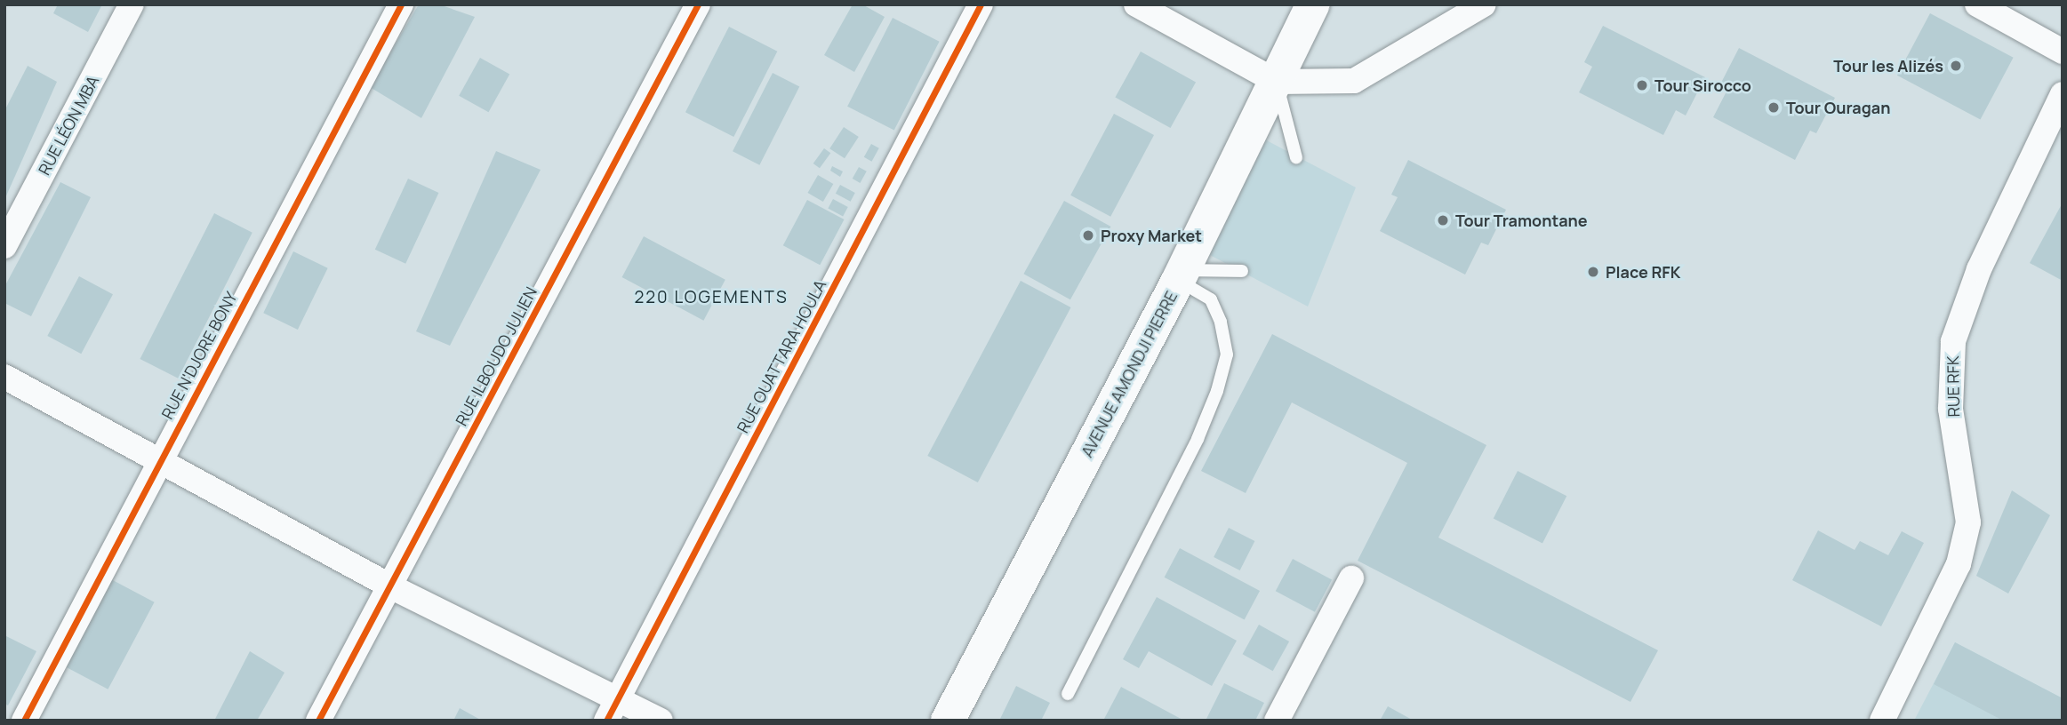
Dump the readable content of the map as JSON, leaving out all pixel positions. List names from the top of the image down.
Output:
{
  "streets": {
    "street": [
      "RUE LÉON MBA",
      "RUE N'DJORE BONY",
      "RUE ILBOUDO JULIEN",
      "RUE OUATTARA HOULA",
      "AVENUE AMONDJI PIERRE",
      "RUE RFK"
    ]
  },
  "districts": ["220 LOGEMENTS"],
  "places": [
    "Tour les Alizés",
    "Tour Sirocco",
    "Tour Ouragan",
    "Tour Tramontane",
    "Proxy Market",
    "Place RFK"
  ]
}
